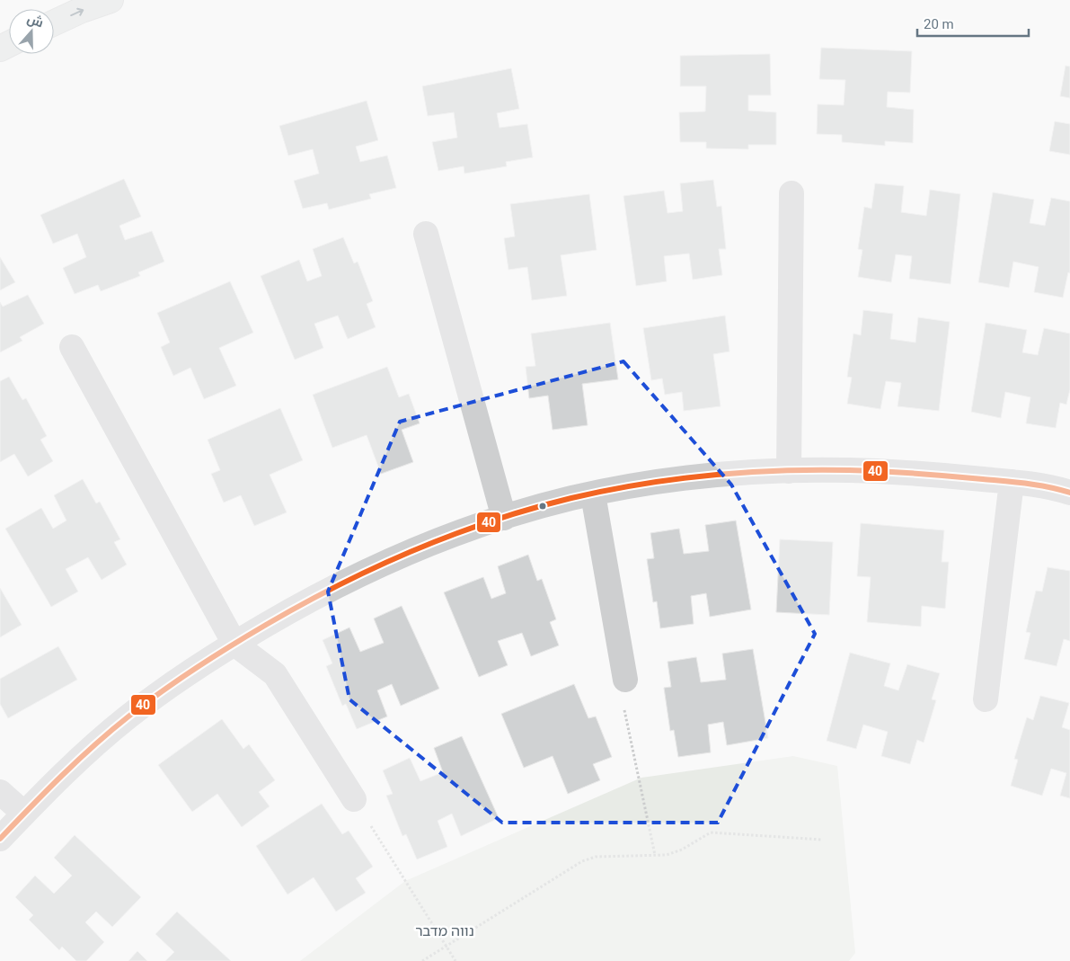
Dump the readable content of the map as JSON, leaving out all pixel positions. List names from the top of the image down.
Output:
{
  "districts": ["נווה מדבר"],
  "lines": ["transit line 40"],
  "scale_bar": "20 m",
  "north": "top"
}
